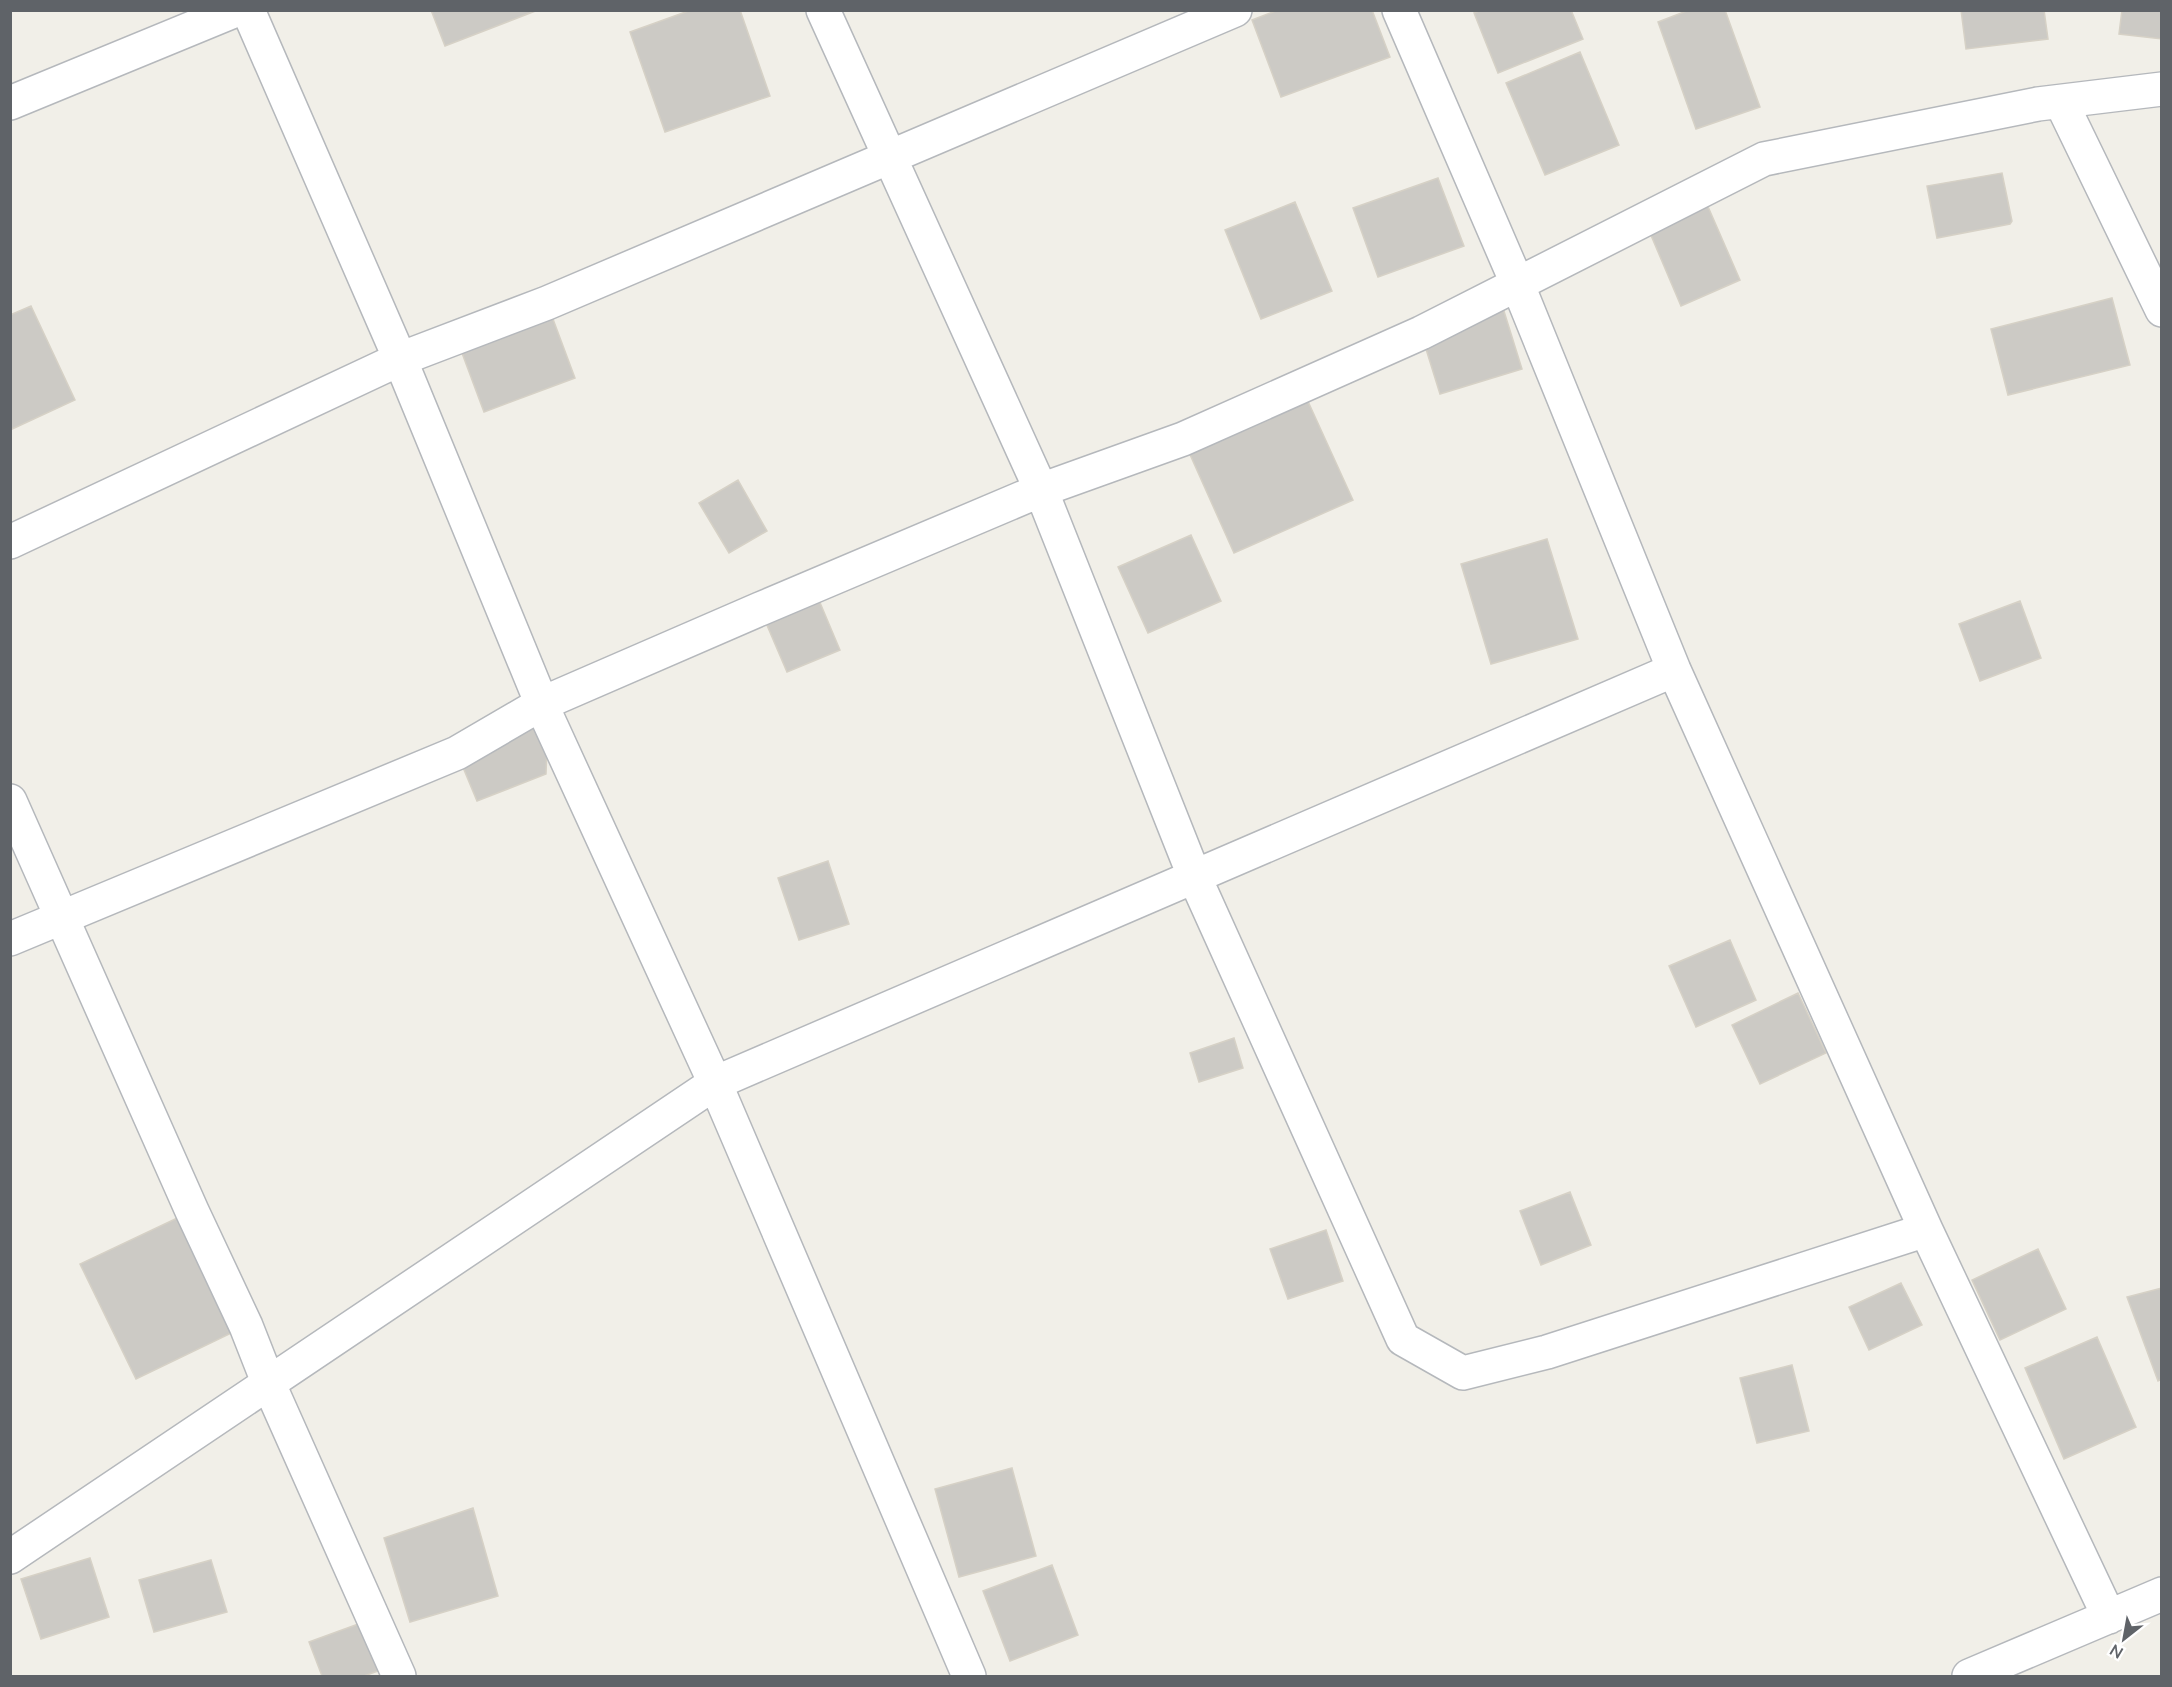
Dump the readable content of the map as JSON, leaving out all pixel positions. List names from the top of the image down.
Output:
{
  "north": "bottom left"
}
